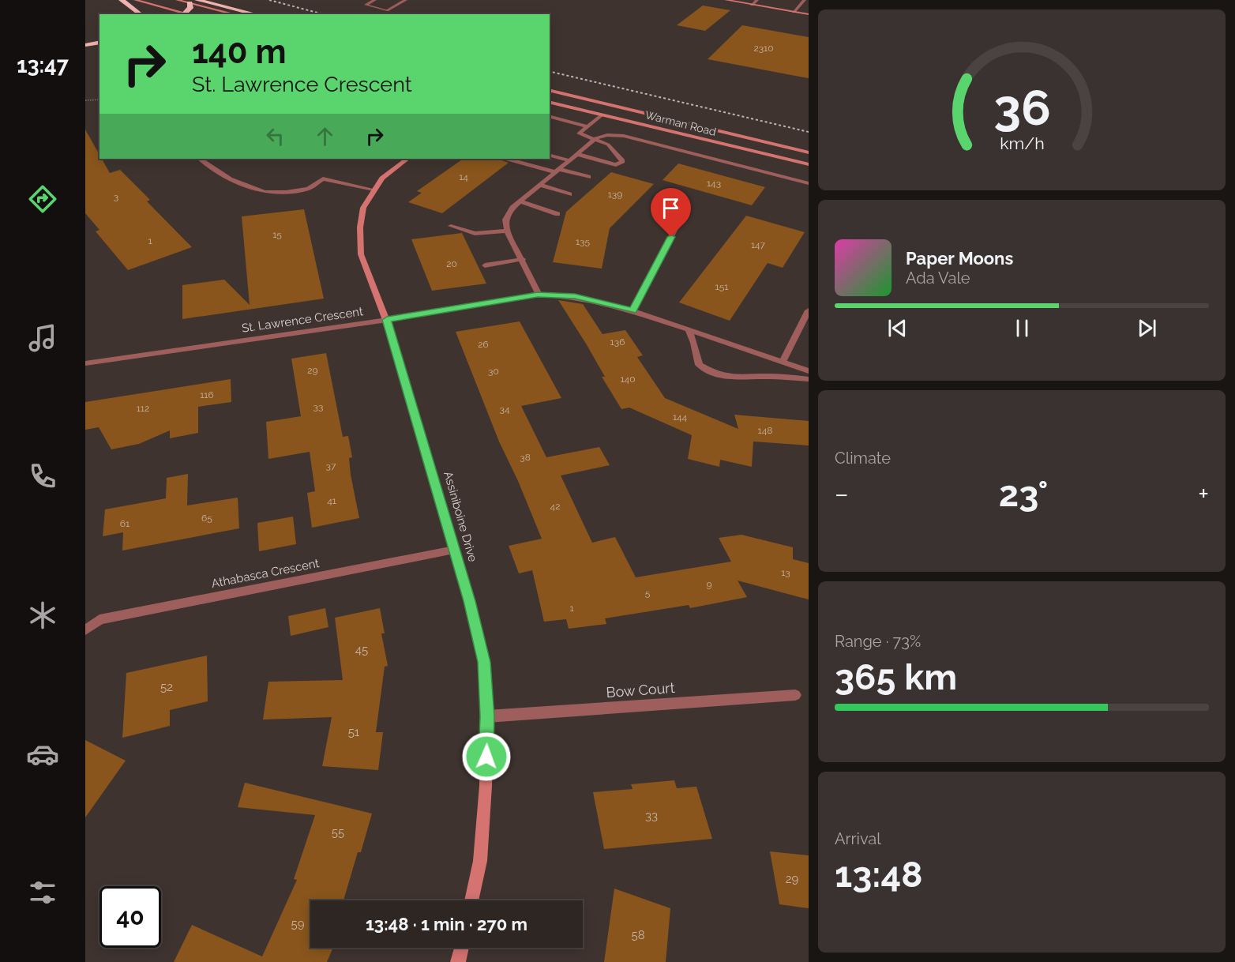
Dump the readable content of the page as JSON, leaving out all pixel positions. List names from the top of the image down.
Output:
{
  "streets": {
    "main road": ["Warman Road", "Assiniboine Drive"],
    "street": ["St. Lawrence Crescent", "Athabasca Crescent", "Bow Court"]
  },
  "crossings": [
    ["St. Lawrence Crescent", "Assiniboine Drive"],
    ["Assiniboine Drive", "Athabasca Crescent"],
    ["Assiniboine Drive", "Bow Court"]
  ],
  "house_numbers": [
    "2310",
    "14",
    "143",
    "139",
    "3",
    "15",
    "1",
    "135",
    "147",
    "20",
    "151",
    "136",
    "26",
    "29",
    "30",
    "140",
    "116",
    "33",
    "112",
    "34",
    "144",
    "148",
    "38",
    "37",
    "41",
    "42",
    "65",
    "61",
    "13",
    "9",
    "5",
    "1",
    "45",
    "52",
    "51",
    "33",
    "55",
    "29",
    "59",
    "58"
  ],
  "page": {
    "tabs": "13:47",
    "turn": ["140 m", "St. Lawrence Crescent"],
    "song": ["Paper Moons", "Ada Vale"],
    "tile": [
      "Climate",
      ["Range · 73%", "365 km"],
      ["Arrival", "13:48"]
    ],
    "heat": ["−", "23°", "+"],
    "limit": "40",
    "trip": "13:48 · 1 min · 270 m",
    "gauge": ["36", "km/h"]
  }
}
